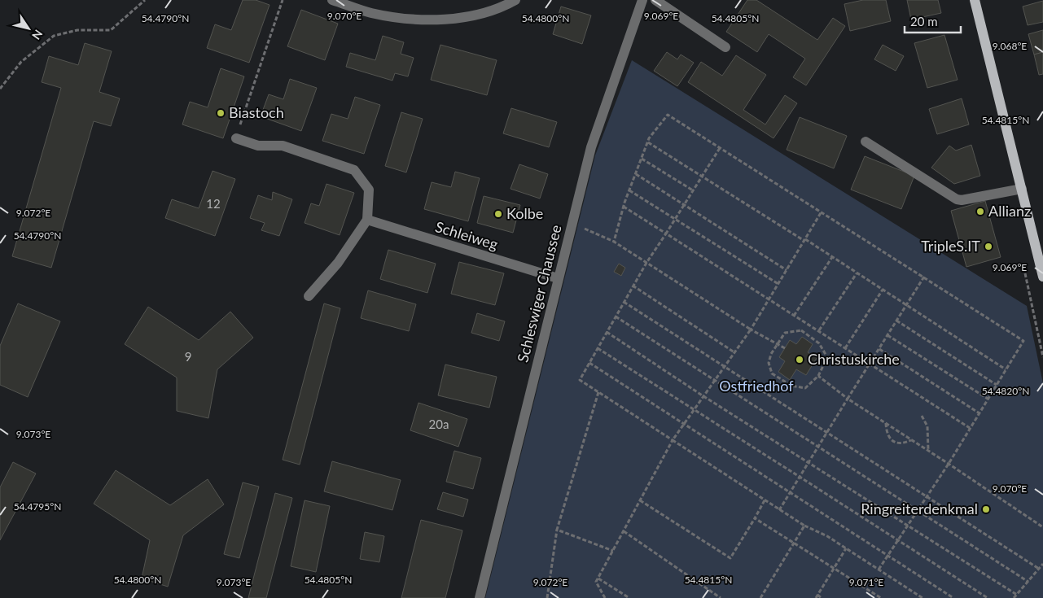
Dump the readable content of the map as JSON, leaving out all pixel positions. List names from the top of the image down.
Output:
{
  "streets": {
    "street": ["Schleiweg", "Schleswiger Chaussee"]
  },
  "crossings": [
    ["Schleiweg", "Schleswiger Chaussee"]
  ],
  "parks": ["Ostfriedhof"],
  "places": [
    "Biastoch",
    "Allianz",
    "Kolbe",
    "TripleS.IT",
    "Christuskirche",
    "Ringreiterdenkmal"
  ],
  "house_numbers": ["12", "9", "20a"],
  "scale_bar": "20 m",
  "north": "bottom right",
  "coordinates": [
    "9.069°E",
    "9.070°E",
    "54.4790°N",
    "54.4800°N",
    "54.4805°N",
    "9.068°E",
    "54.4815°N",
    "9.072°E",
    "54.4820°N",
    "9.073°E",
    "54.4795°N",
    "9.071°E"
  ]
}
